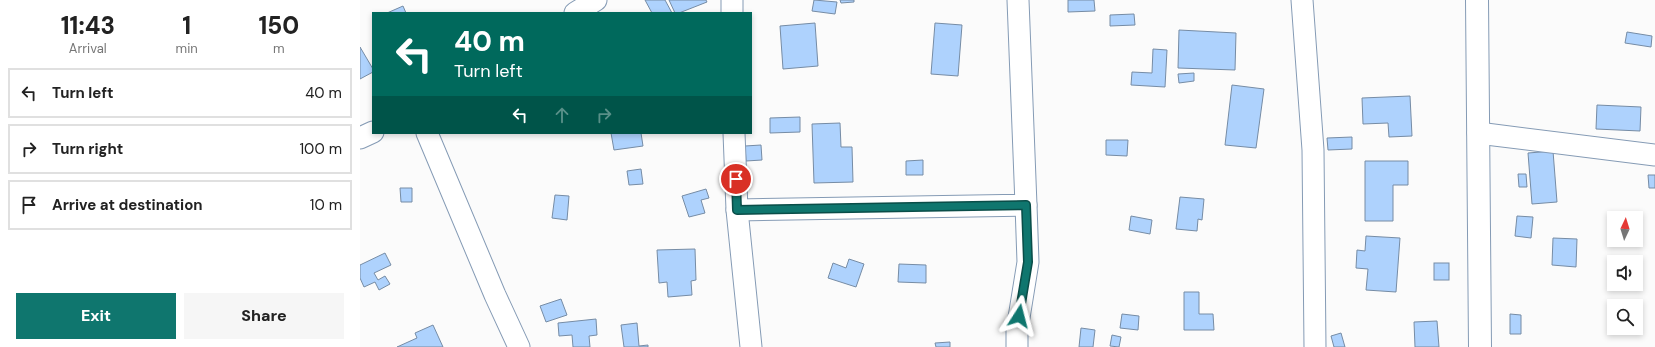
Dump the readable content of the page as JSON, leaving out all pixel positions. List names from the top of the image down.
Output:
{
  "north": "top",
  "page": {
    "eta": [
      "11:43",
      "Arrival",
      "1",
      "min",
      "150",
      "m"
    ],
    "turn": ["40 m", "Turn left"],
    "list": [
      {
        "name": "Turn left",
        "value": "40 m"
      },
      {
        "name": "Turn right",
        "value": "100 m"
      },
      {
        "name": "Arrive at destination",
        "value": "10 m"
      }
    ],
    "buttons": ["Exit", "Share"]
  }
}
